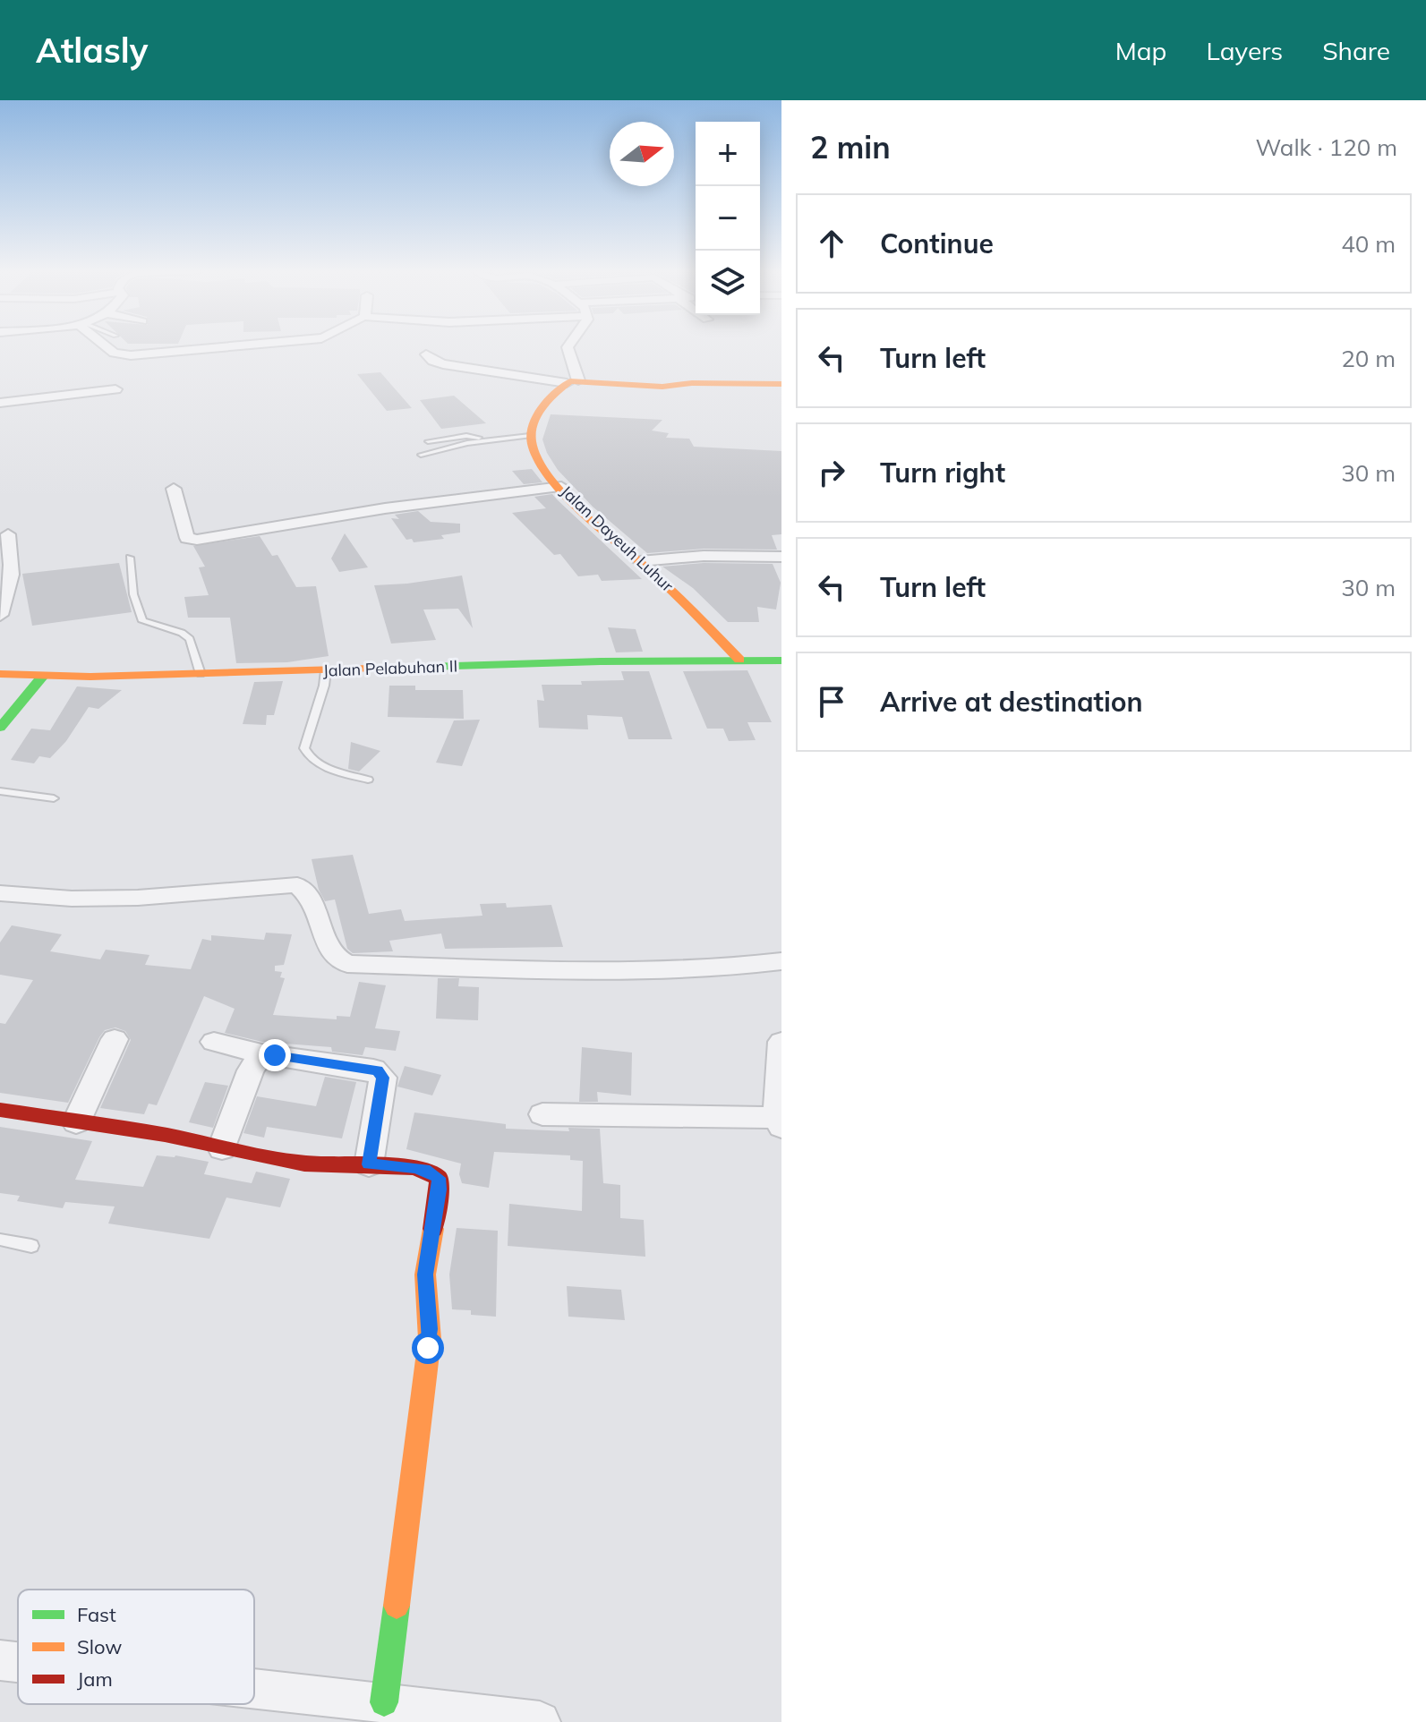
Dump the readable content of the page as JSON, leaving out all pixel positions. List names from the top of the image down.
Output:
{
  "streets": {
    "street": ["Jalan Dayeuh Luhur", "Jalan Pelabuhan II"]
  },
  "crossings": [
    ["Jalan Dayeuh Luhur", "Jalan Pelabuhan II"]
  ],
  "legend": ["Fast", "Slow", "Jam"],
  "north": "right",
  "page": {
    "header": "Atlasly",
    "nav": ["Map", "Layers", "Share"],
    "heading": ["2 min", "Walk · 120 m"],
    "map_buttons": ["+", "−"],
    "list": [
      ["Continue", "40 m"],
      ["Turn left", "20 m"],
      ["Turn right", "30 m"],
      ["Turn left", "30 m"],
      "Arrive at destination"
    ]
  }
}
